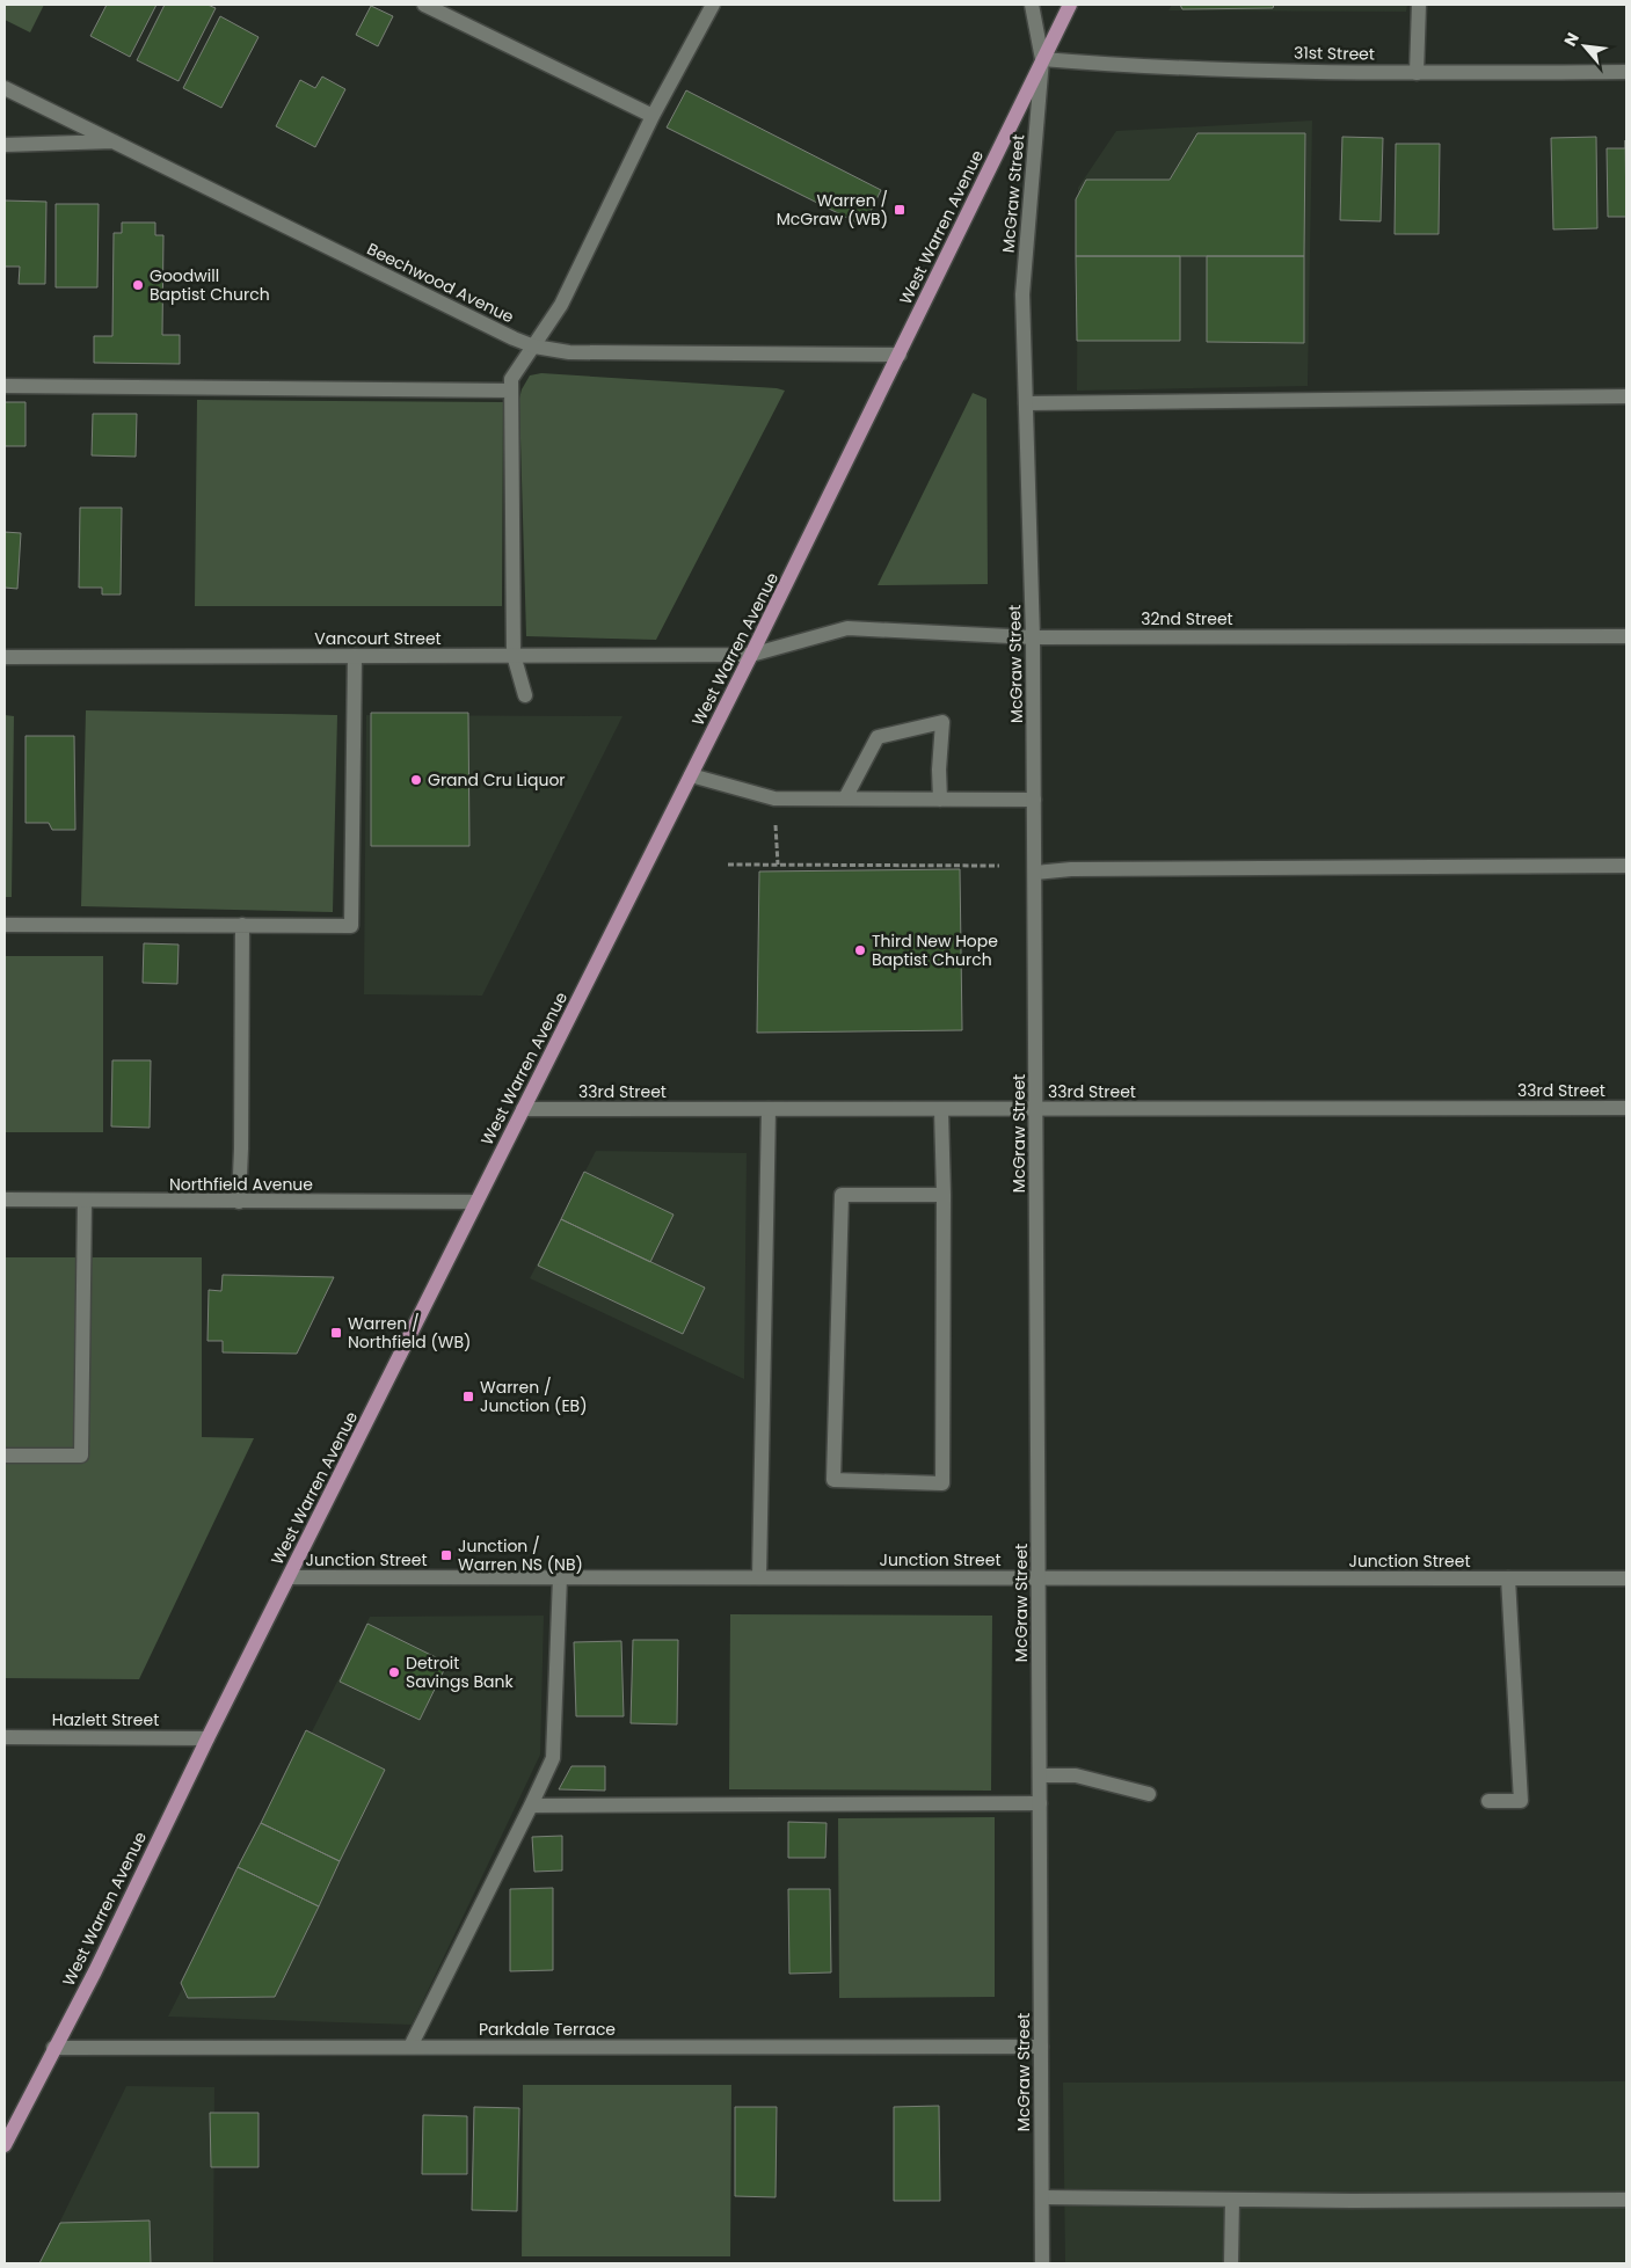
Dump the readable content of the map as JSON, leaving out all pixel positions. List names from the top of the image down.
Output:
{
  "streets": {
    "main road": ["West Warren Avenue"],
    "street": [
      "31st Street",
      "McGraw Street",
      "Beechwood Avenue",
      "32nd Street",
      "Vancourt Street",
      "33rd Street",
      "Northfield Avenue",
      "Junction Street",
      "Hazlett Street",
      "Parkdale Terrace"
    ]
  },
  "crossings": [
    ["31st Street", "McGraw Street"],
    ["31st Street", "West Warren Avenue"],
    ["McGraw Street", "West Warren Avenue"],
    ["McGraw Street", "32nd Street"],
    ["McGraw Street", "33rd Street"],
    ["McGraw Street", "Junction Street"],
    ["McGraw Street", "Parkdale Terrace"],
    ["West Warren Avenue", "Beechwood Avenue"],
    ["West Warren Avenue", "32nd Street"],
    ["West Warren Avenue", "Vancourt Street"],
    ["West Warren Avenue", "33rd Street"],
    ["West Warren Avenue", "Northfield Avenue"],
    ["West Warren Avenue", "Junction Street"],
    ["West Warren Avenue", "Hazlett Street"],
    ["West Warren Avenue", "Parkdale Terrace"],
    ["32nd Street", "Vancourt Street"]
  ],
  "places": {
    "transit": [
      "Warren / McGraw (WB)",
      "Warren / Northfield (WB)",
      "Warren / Junction (EB)",
      "Junction / Warren NS (NB)"
    ],
    "other": [
      "Goodwill Baptist Church",
      "Grand Cru Liquor",
      "Third New Hope Baptist Church",
      "Detroit Savings Bank"
    ]
  },
  "north": "top left"
}
